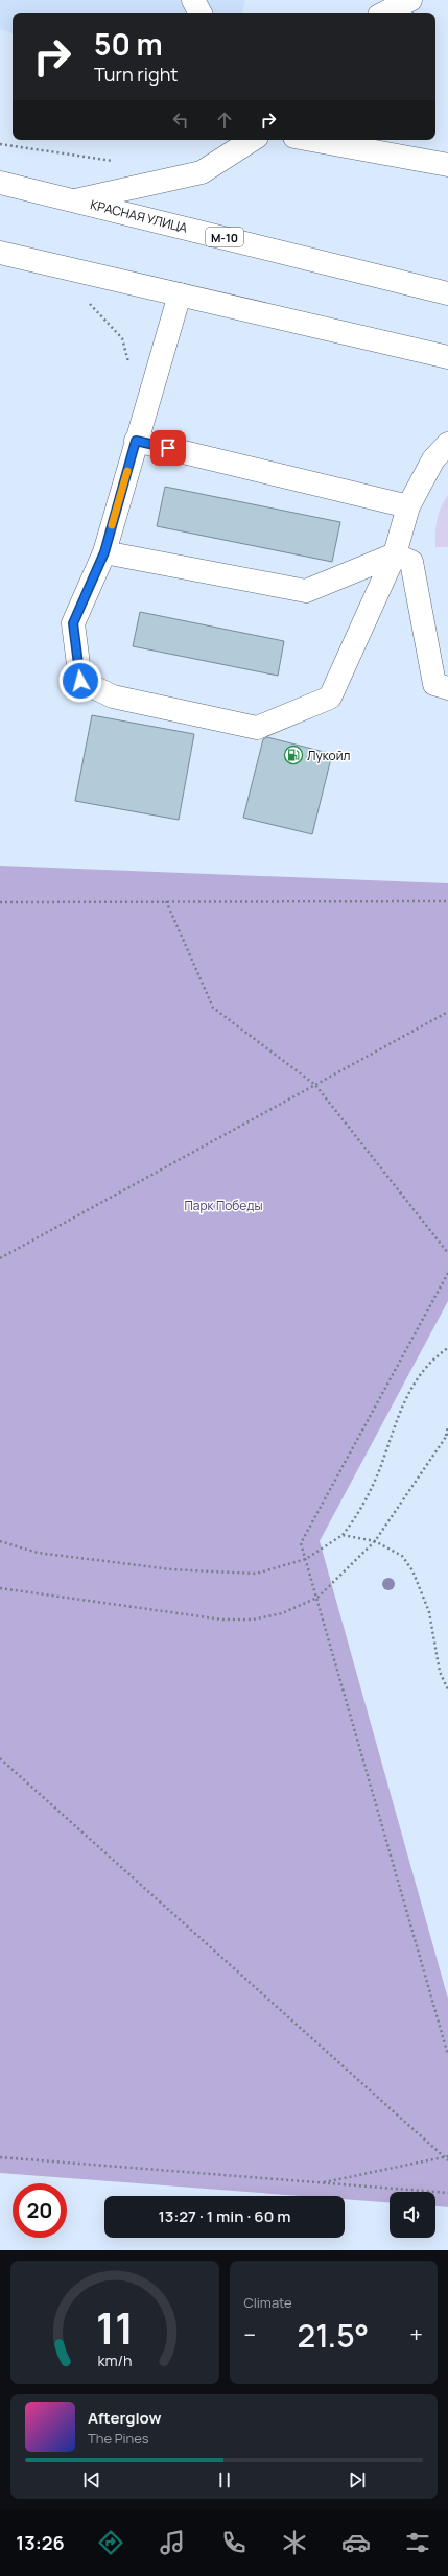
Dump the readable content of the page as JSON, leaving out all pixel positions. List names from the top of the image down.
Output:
{
  "streets": {
    "main road": ["КРАСНАЯ УЛИЦА", "М-10"]
  },
  "parks": ["Парк Победы"],
  "places": {
    "fuel station": ["Лукойл"]
  },
  "page": {
    "turn": ["50 m", "Turn right"],
    "limit": "20",
    "trip": "13:27 · 1 min · 60 m",
    "tile": "Climate",
    "heat": ["−", "21.5°", "+"],
    "song": ["Afterglow", "The Pines"],
    "tabs": "13:26",
    "gauge": ["11", "km/h"]
  }
}
